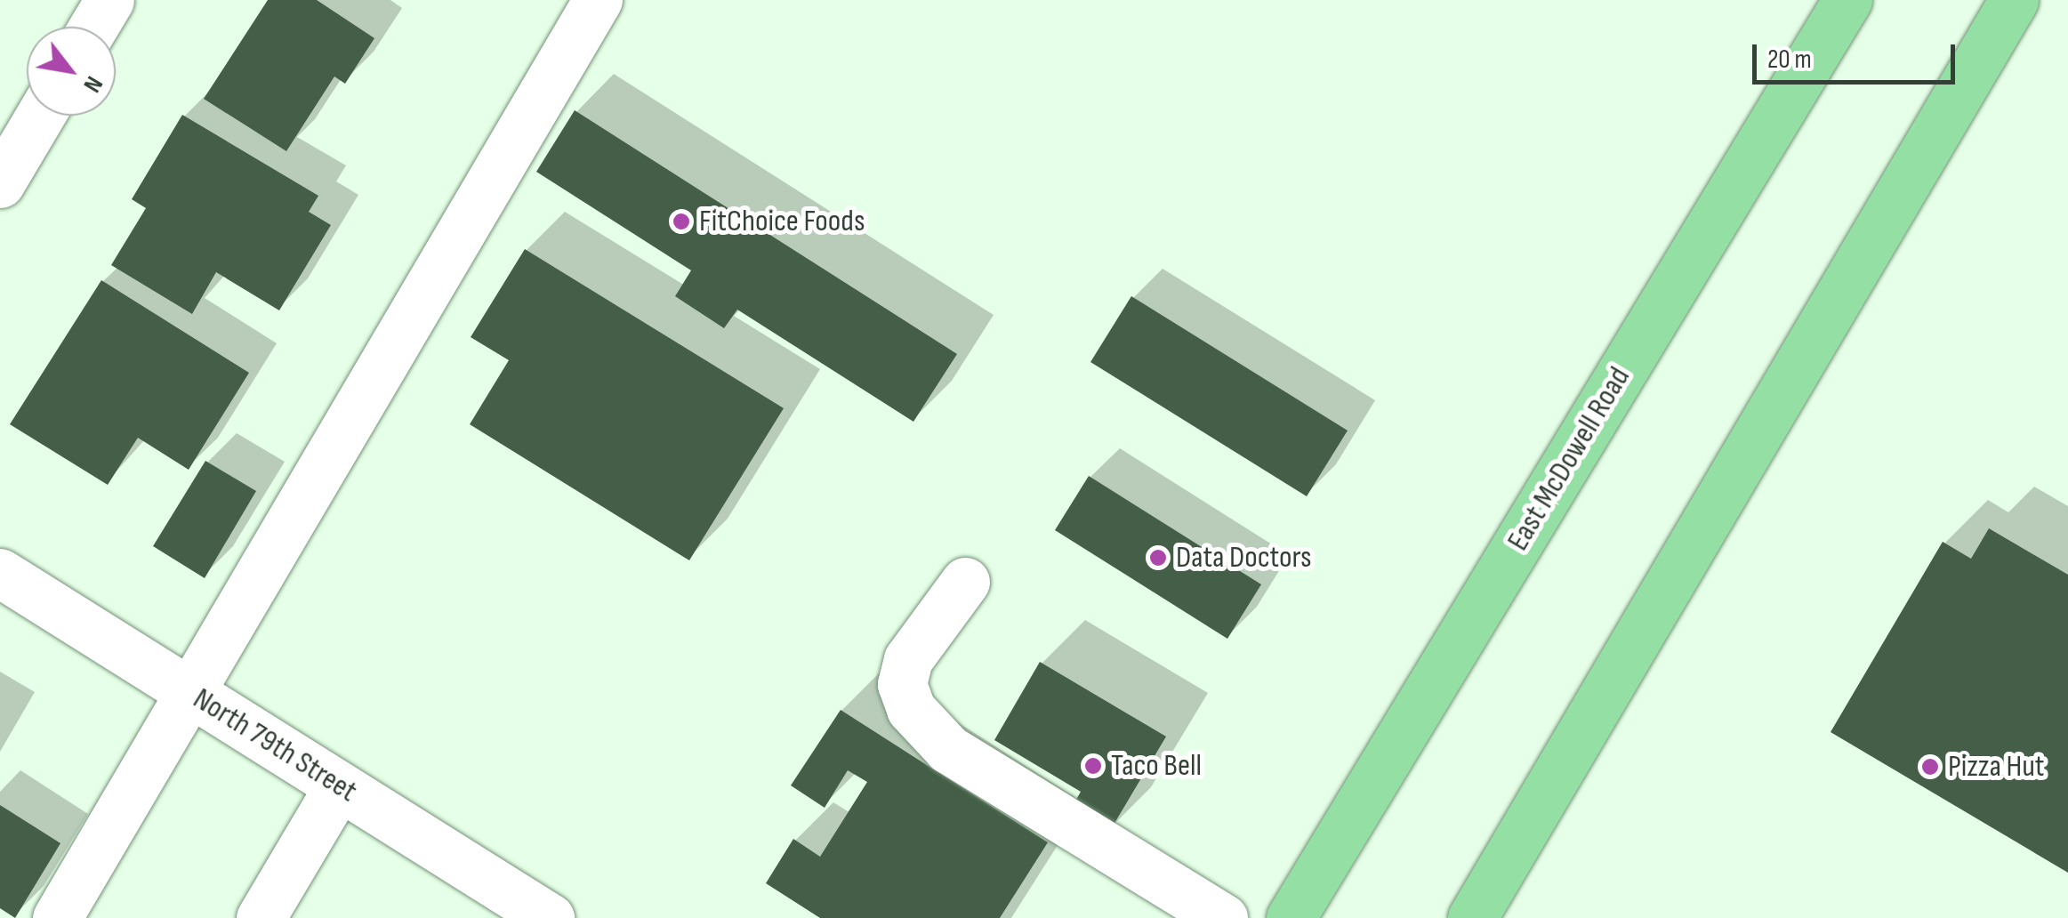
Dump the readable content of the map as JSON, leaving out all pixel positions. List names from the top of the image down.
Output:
{
  "streets": {
    "main road": ["East McDowell Road"],
    "street": ["North 79th Street"]
  },
  "places": [
    "FitChoice Foods",
    "Data Doctors",
    "Taco Bell",
    "Pizza Hut"
  ],
  "scale_bar": "20 m",
  "north": "bottom right"
}
